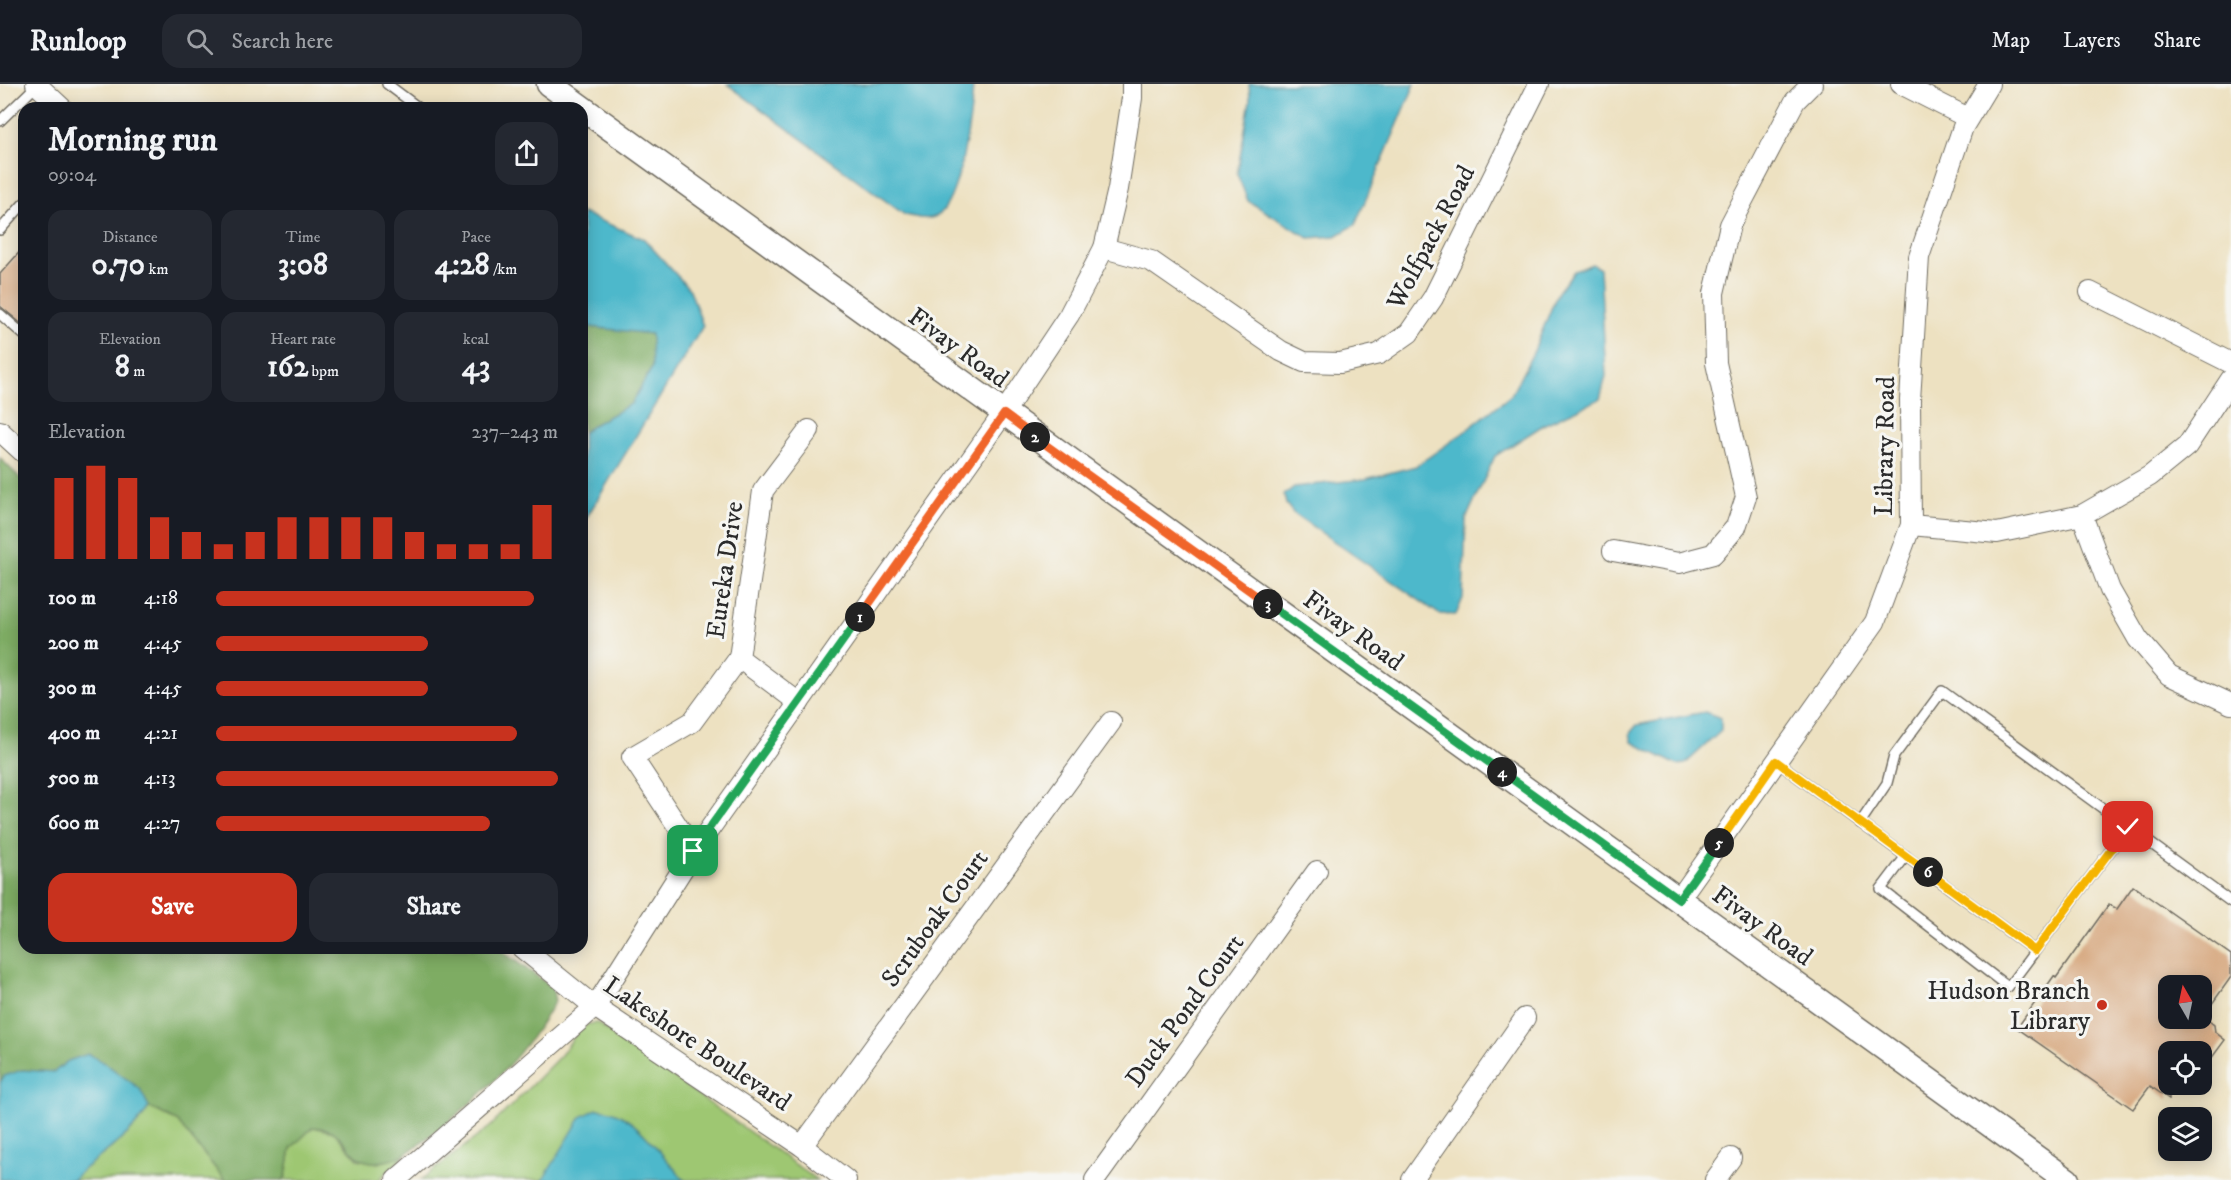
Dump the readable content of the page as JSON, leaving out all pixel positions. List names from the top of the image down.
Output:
{
  "streets": {
    "street": [
      "Wolfpack Road",
      "Fivay Road",
      "Library Road",
      "Eureka Drive",
      "Scruboak Court",
      "Duck Pond Court",
      "Lakeshore Boulevard"
    ]
  },
  "crossings": [
    ["Fivay Road", "Library Road"],
    ["Scruboak Court", "Lakeshore Boulevard"]
  ],
  "places": ["Hudson Branch Library"],
  "north": "top",
  "page": {
    "header": "Runloop",
    "search": "Search here",
    "nav": ["Map", "Layers", "Share"],
    "heading": ["Morning run", "09:04"],
    "stats": [
      ["Distance", "0.70 km"],
      ["Time", "3:08"],
      ["Pace", "4:28 /km"],
      ["Elevation", "8 m"],
      ["Heart rate", "162 bpm"],
      ["kcal", "43"]
    ],
    "chart": ["Elevation", "237–243 m"],
    "pins": [
      "2",
      "3",
      "1",
      "4",
      "5",
      "6"
    ],
    "list": [
      {
        "name": "100 m",
        "note": "4:18"
      },
      {
        "name": "200 m",
        "note": "4:45"
      },
      {
        "name": "300 m",
        "note": "4:45"
      },
      {
        "name": "400 m",
        "note": "4:21"
      },
      {
        "name": "500 m",
        "note": "4:13"
      },
      {
        "name": "600 m",
        "note": "4:27"
      }
    ],
    "buttons": ["Save", "Share"]
  }
}
